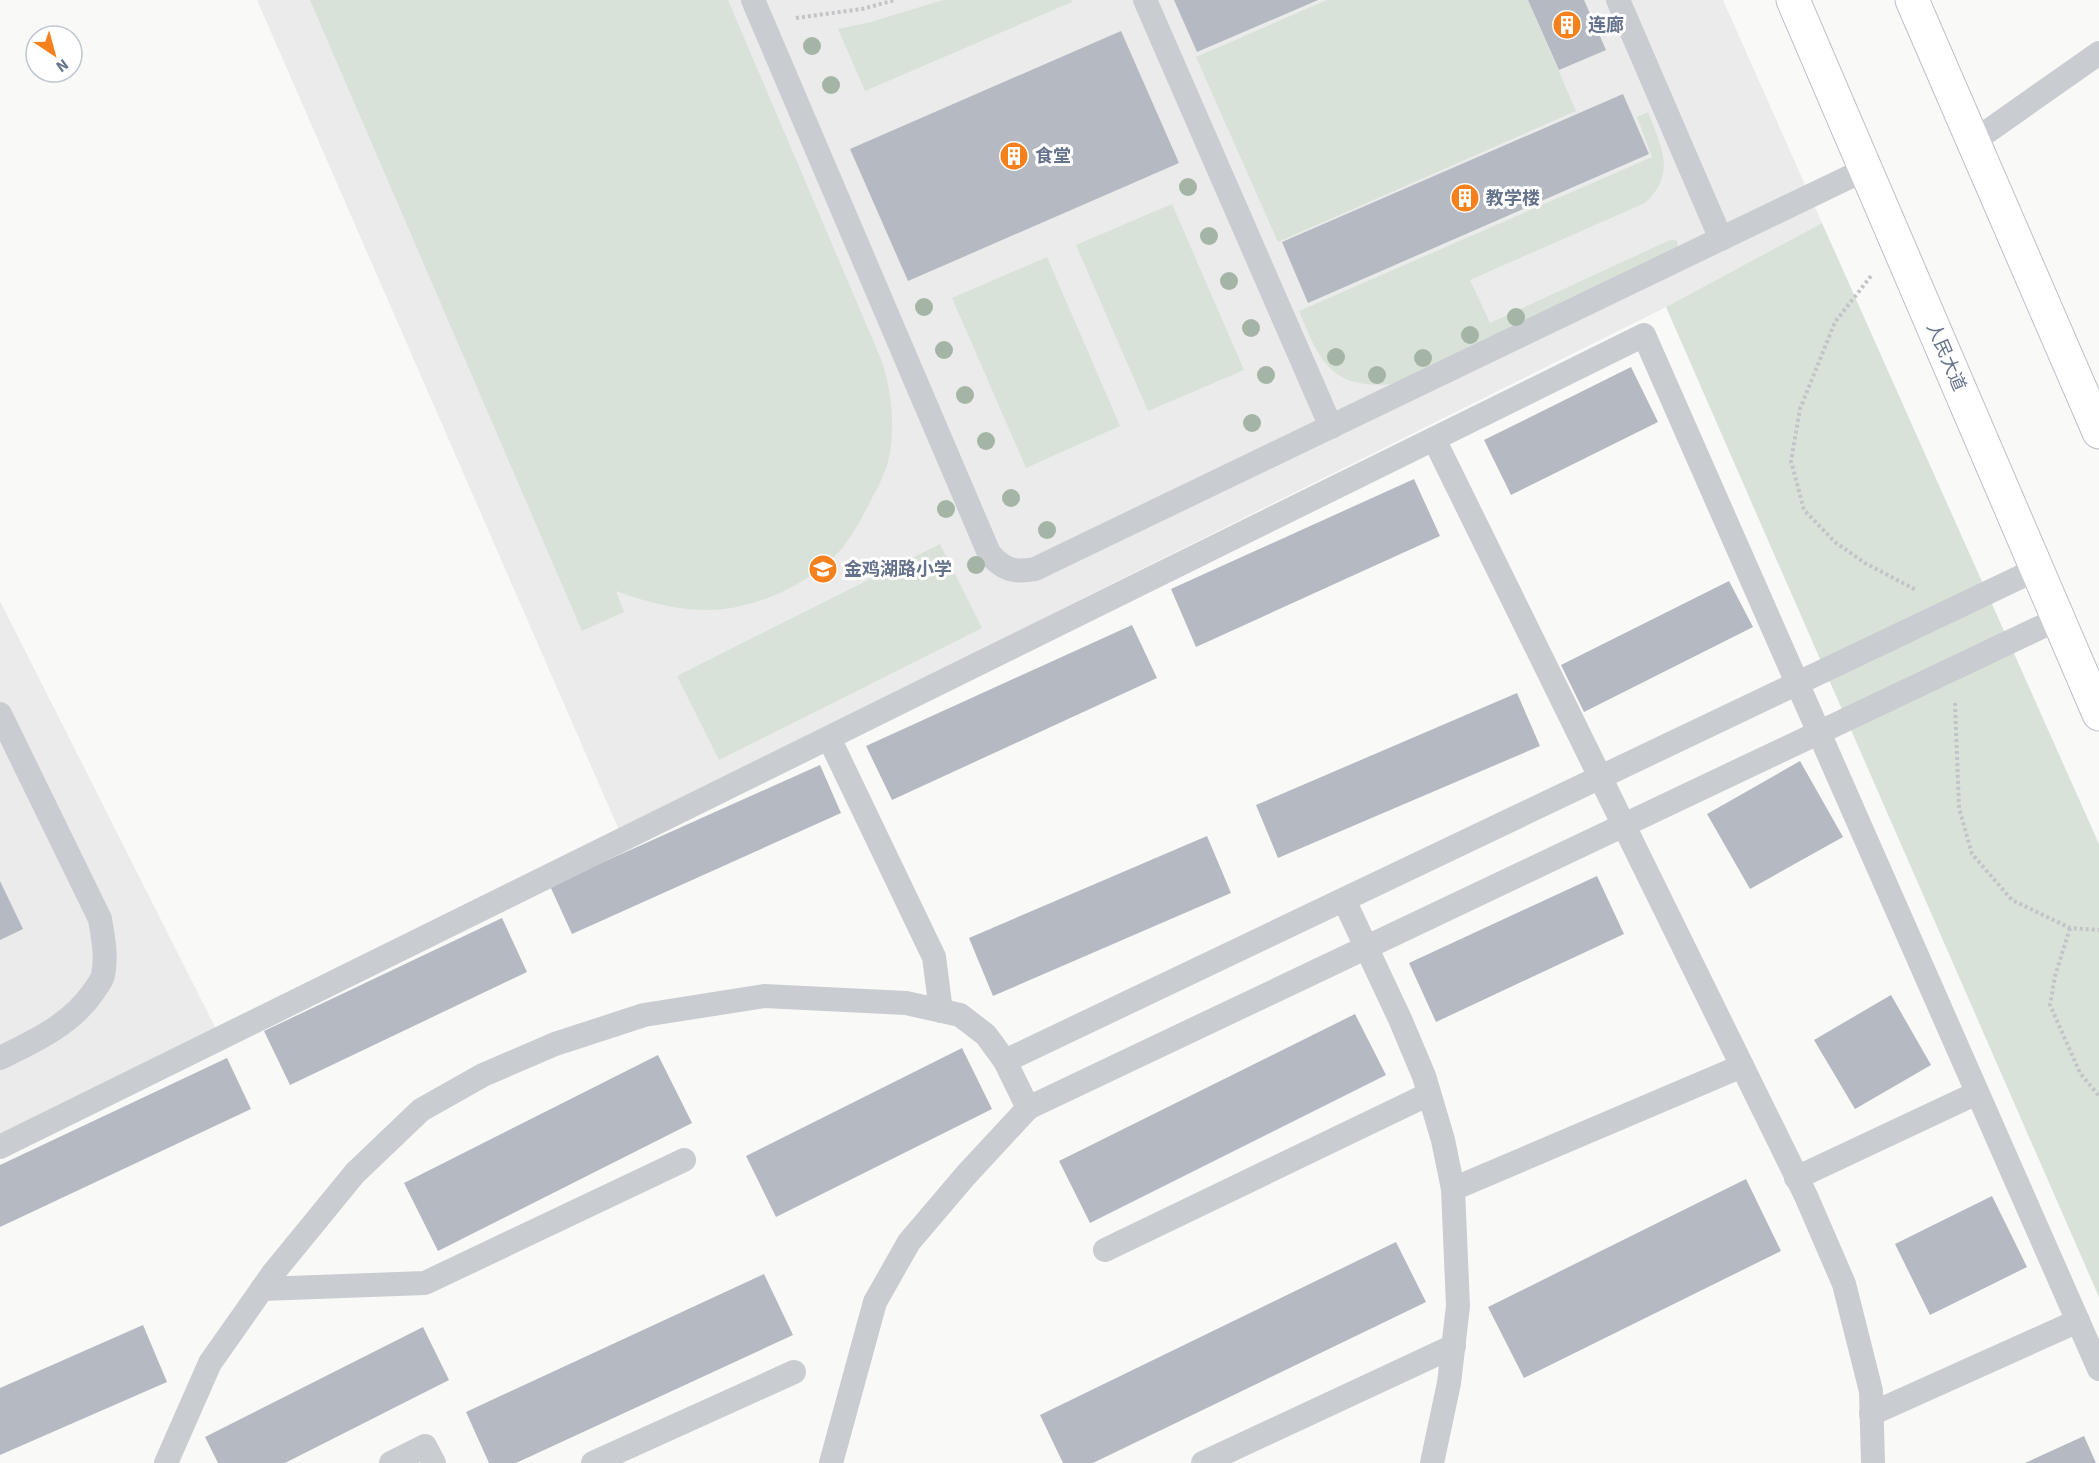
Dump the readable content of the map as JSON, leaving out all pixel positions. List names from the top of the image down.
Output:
{
  "streets": {
    "main road": ["人民大道"]
  },
  "places": {
    "building": ["连廊", "食堂", "教学楼"],
    "school or university": ["金鸡湖路小学"]
  },
  "north": "bottom right"
}
